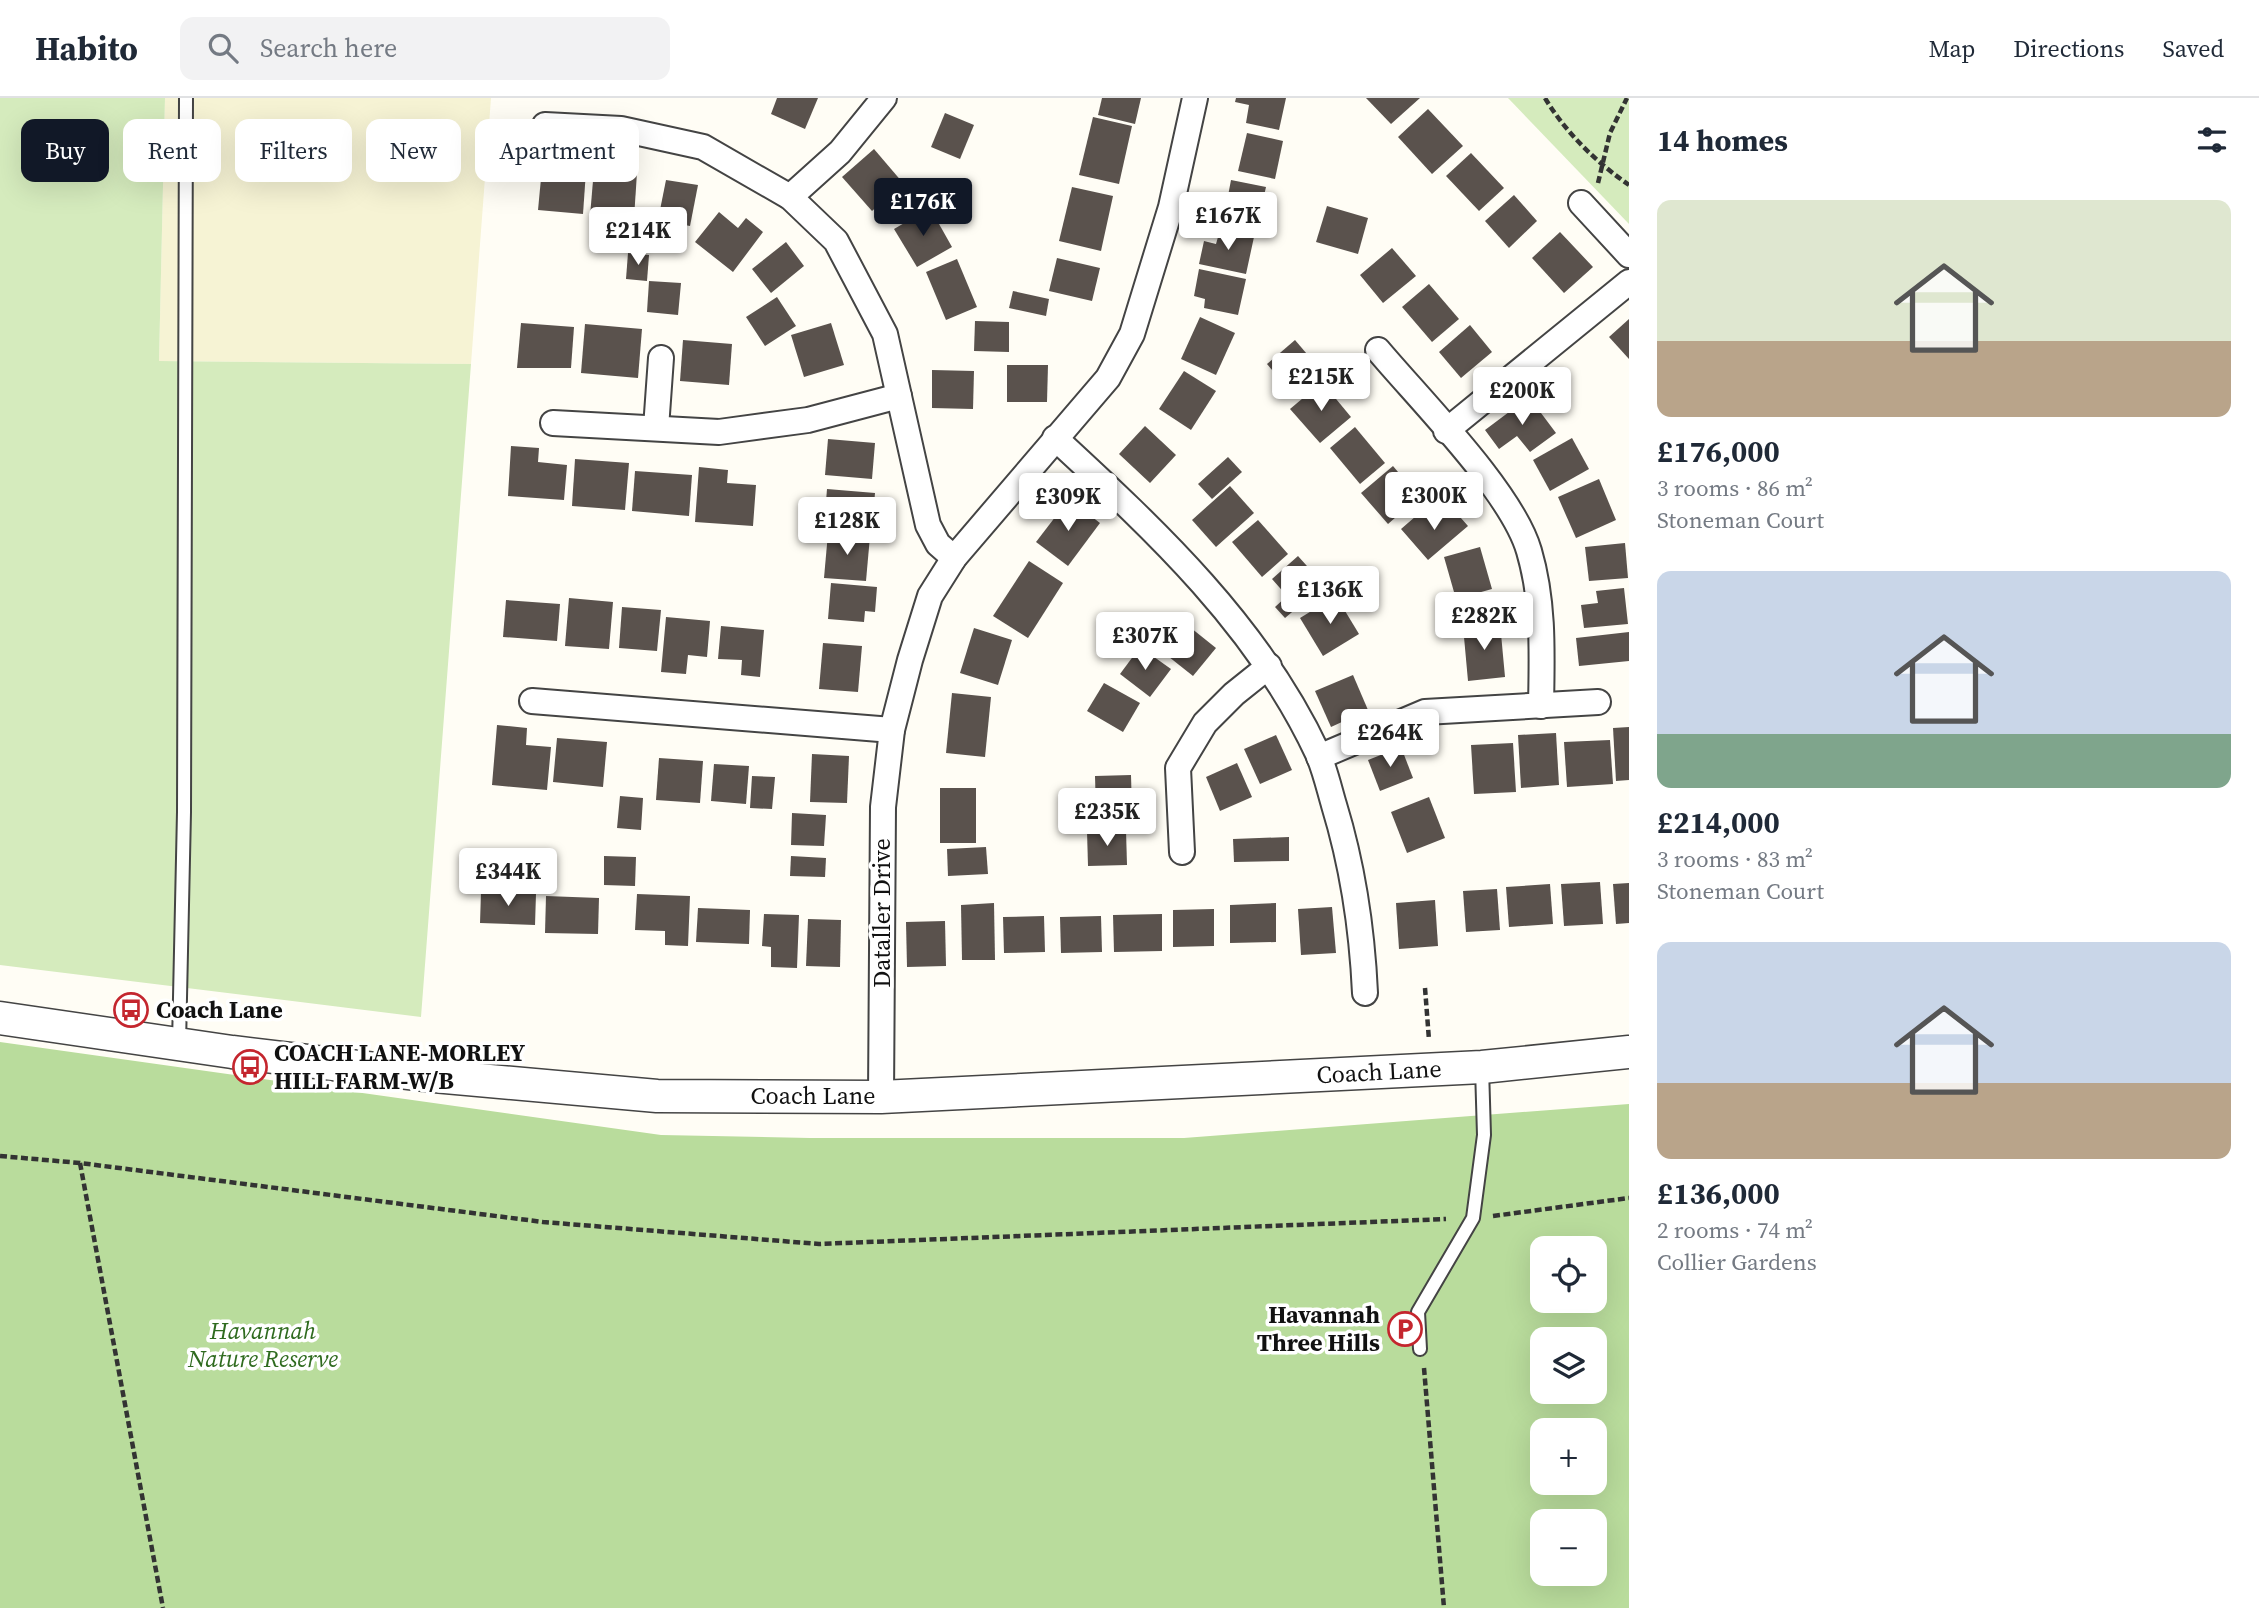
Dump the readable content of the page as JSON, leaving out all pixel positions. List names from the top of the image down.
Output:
{
  "streets": {
    "street": ["Dataller Drive", "Coach Lane"]
  },
  "crossings": [
    ["Dataller Drive", "Coach Lane"]
  ],
  "parks": ["Havannah Nature Reserve"],
  "places": {
    "bus stop": ["Coach Lane", "COACH LANE-MORLEY HILL FARM-W/B"],
    "parking": ["Havannah Three Hills"]
  },
  "page": {
    "header": "Habito",
    "search": "Search here",
    "nav": ["Map", "Directions", "Saved"],
    "heading": "14 homes",
    "chip": [
      "Buy",
      "Rent",
      "Filters",
      "New",
      "Apartment"
    ],
    "price": [
      "£176K",
      "£167K",
      "£214K",
      "£215K",
      "£200K",
      "£300K",
      "£309K",
      "£128K",
      "£136K",
      "£282K",
      "£307K",
      "£264K",
      "£235K",
      "£344K"
    ],
    "list": [
      {
        "name": "£176,000",
        "note": "3 rooms · 86 m² · Stoneman Court"
      },
      {
        "name": "£214,000",
        "note": "3 rooms · 83 m² · Stoneman Court"
      },
      {
        "name": "£136,000",
        "note": "2 rooms · 74 m² · Collier Gardens"
      }
    ],
    "map_buttons": ["+", "−"]
  }
}
